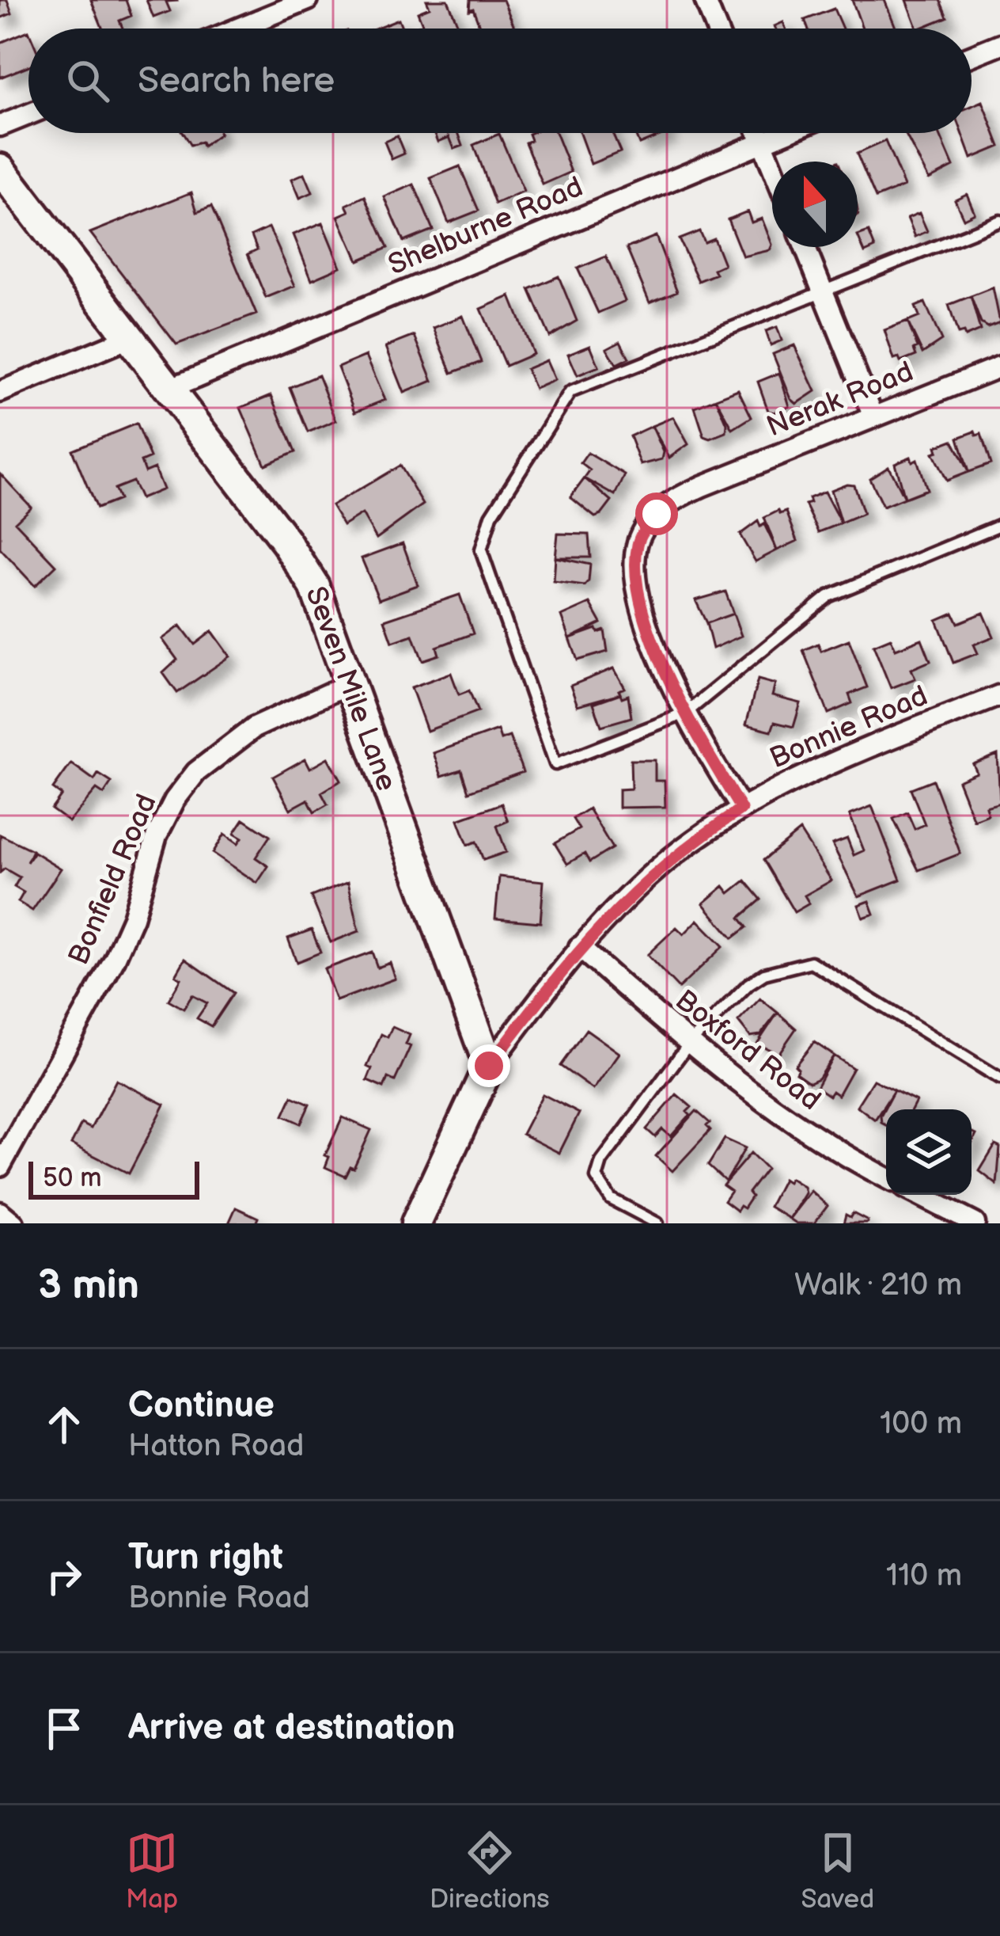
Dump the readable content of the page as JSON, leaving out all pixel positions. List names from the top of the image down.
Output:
{
  "streets": {
    "street": [
      "Shelburne Road",
      "Nerak Road",
      "Seven Mile Lane",
      "Bonnie Road",
      "Bonfield Road",
      "Boxford Road"
    ]
  },
  "crossings": [
    ["Shelburne Road", "Seven Mile Lane"],
    ["Nerak Road", "Bonnie Road"],
    ["Seven Mile Lane", "Bonnie Road"],
    ["Seven Mile Lane", "Bonfield Road"],
    ["Bonnie Road", "Boxford Road"]
  ],
  "scale_bar": "50 m",
  "north": "top",
  "page": {
    "search": "Search here",
    "scale": "50 m",
    "heading": ["3 min", "Walk · 210 m"],
    "list": [
      ["Continue", "Hatton Road", "100 m"],
      ["Turn right", "Bonnie Road", "110 m"],
      "Arrive at destination"
    ],
    "nav": ["Map", "Directions", "Saved"]
  }
}
